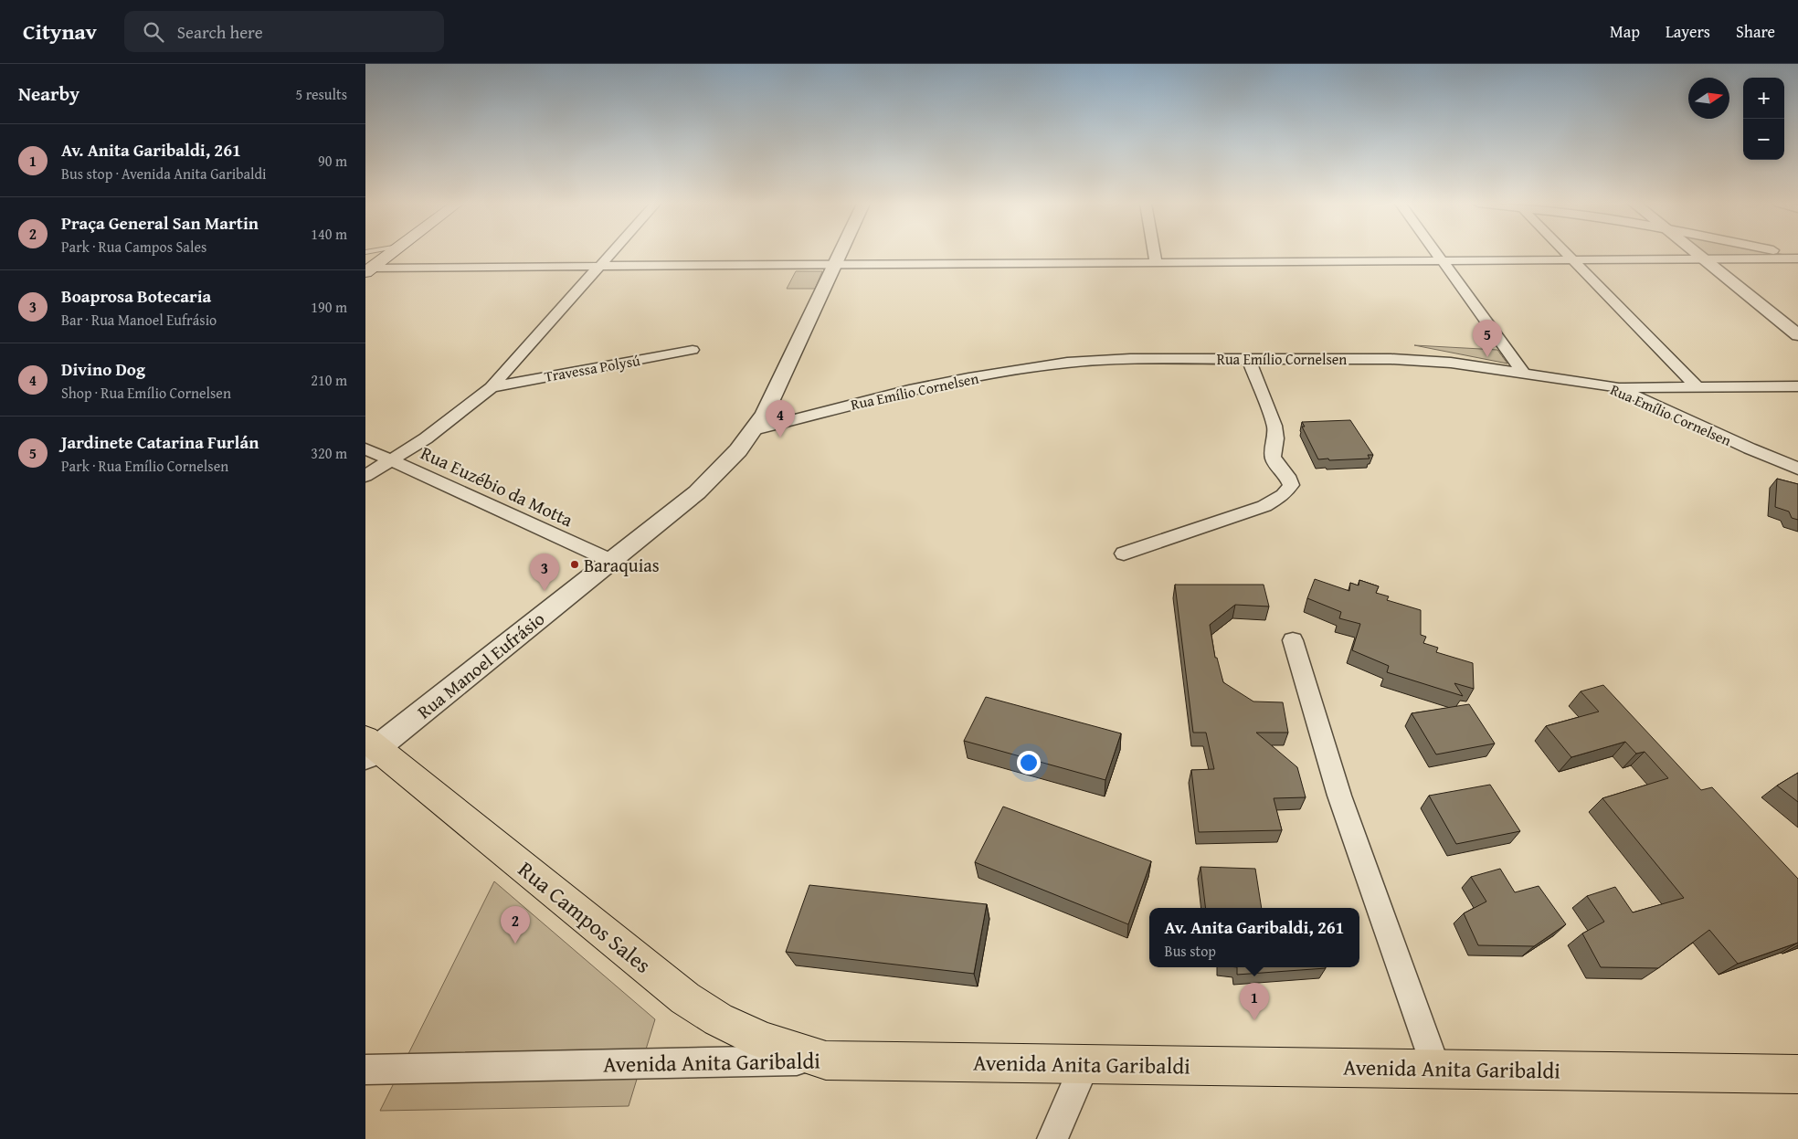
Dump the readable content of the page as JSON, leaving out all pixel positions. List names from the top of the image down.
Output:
{
  "streets": {
    "main road": ["Rua Campos Sales", "Avenida Anita Garibaldi"],
    "street": [
      "Rua Emílio Cornelsen",
      "Travessa Polysú",
      "Rua Euzébio da Motta",
      "Rua Manoel Eufrásio"
    ]
  },
  "crossings": [
    ["Rua Emílio Cornelsen", "Rua Manoel Eufrásio"],
    ["Rua Euzébio da Motta", "Rua Manoel Eufrásio"],
    ["Rua Manoel Eufrásio", "Rua Campos Sales"],
    ["Rua Campos Sales", "Avenida Anita Garibaldi"]
  ],
  "places": ["Baraquias"],
  "north": "right",
  "page": {
    "header": "Citynav",
    "search": "Search here",
    "nav": ["Map", "Layers", "Share"],
    "heading": ["Nearby", "5 results"],
    "map_buttons": ["+", "−"],
    "list": [
      {
        "mark": "1",
        "name": "Av. Anita Garibaldi, 261",
        "note": "Bus stop · Avenida Anita Garibaldi",
        "value": "90 m"
      },
      {
        "mark": "2",
        "name": "Praça General San Martin",
        "note": "Park · Rua Campos Sales",
        "value": "140 m"
      },
      {
        "mark": "3",
        "name": "Boaprosa Botecaria",
        "note": "Bar · Rua Manoel Eufrásio",
        "value": "190 m"
      },
      {
        "mark": "4",
        "name": "Divino Dog",
        "note": "Shop · Rua Emílio Cornelsen",
        "value": "210 m"
      },
      {
        "mark": "5",
        "name": "Jardinete Catarina Furlán",
        "note": "Park · Rua Emílio Cornelsen",
        "value": "320 m"
      }
    ],
    "pins": [
      "5",
      "4",
      "3",
      "2",
      "1"
    ],
    "popup": ["Av. Anita Garibaldi, 261", "Bus stop"]
  }
}
